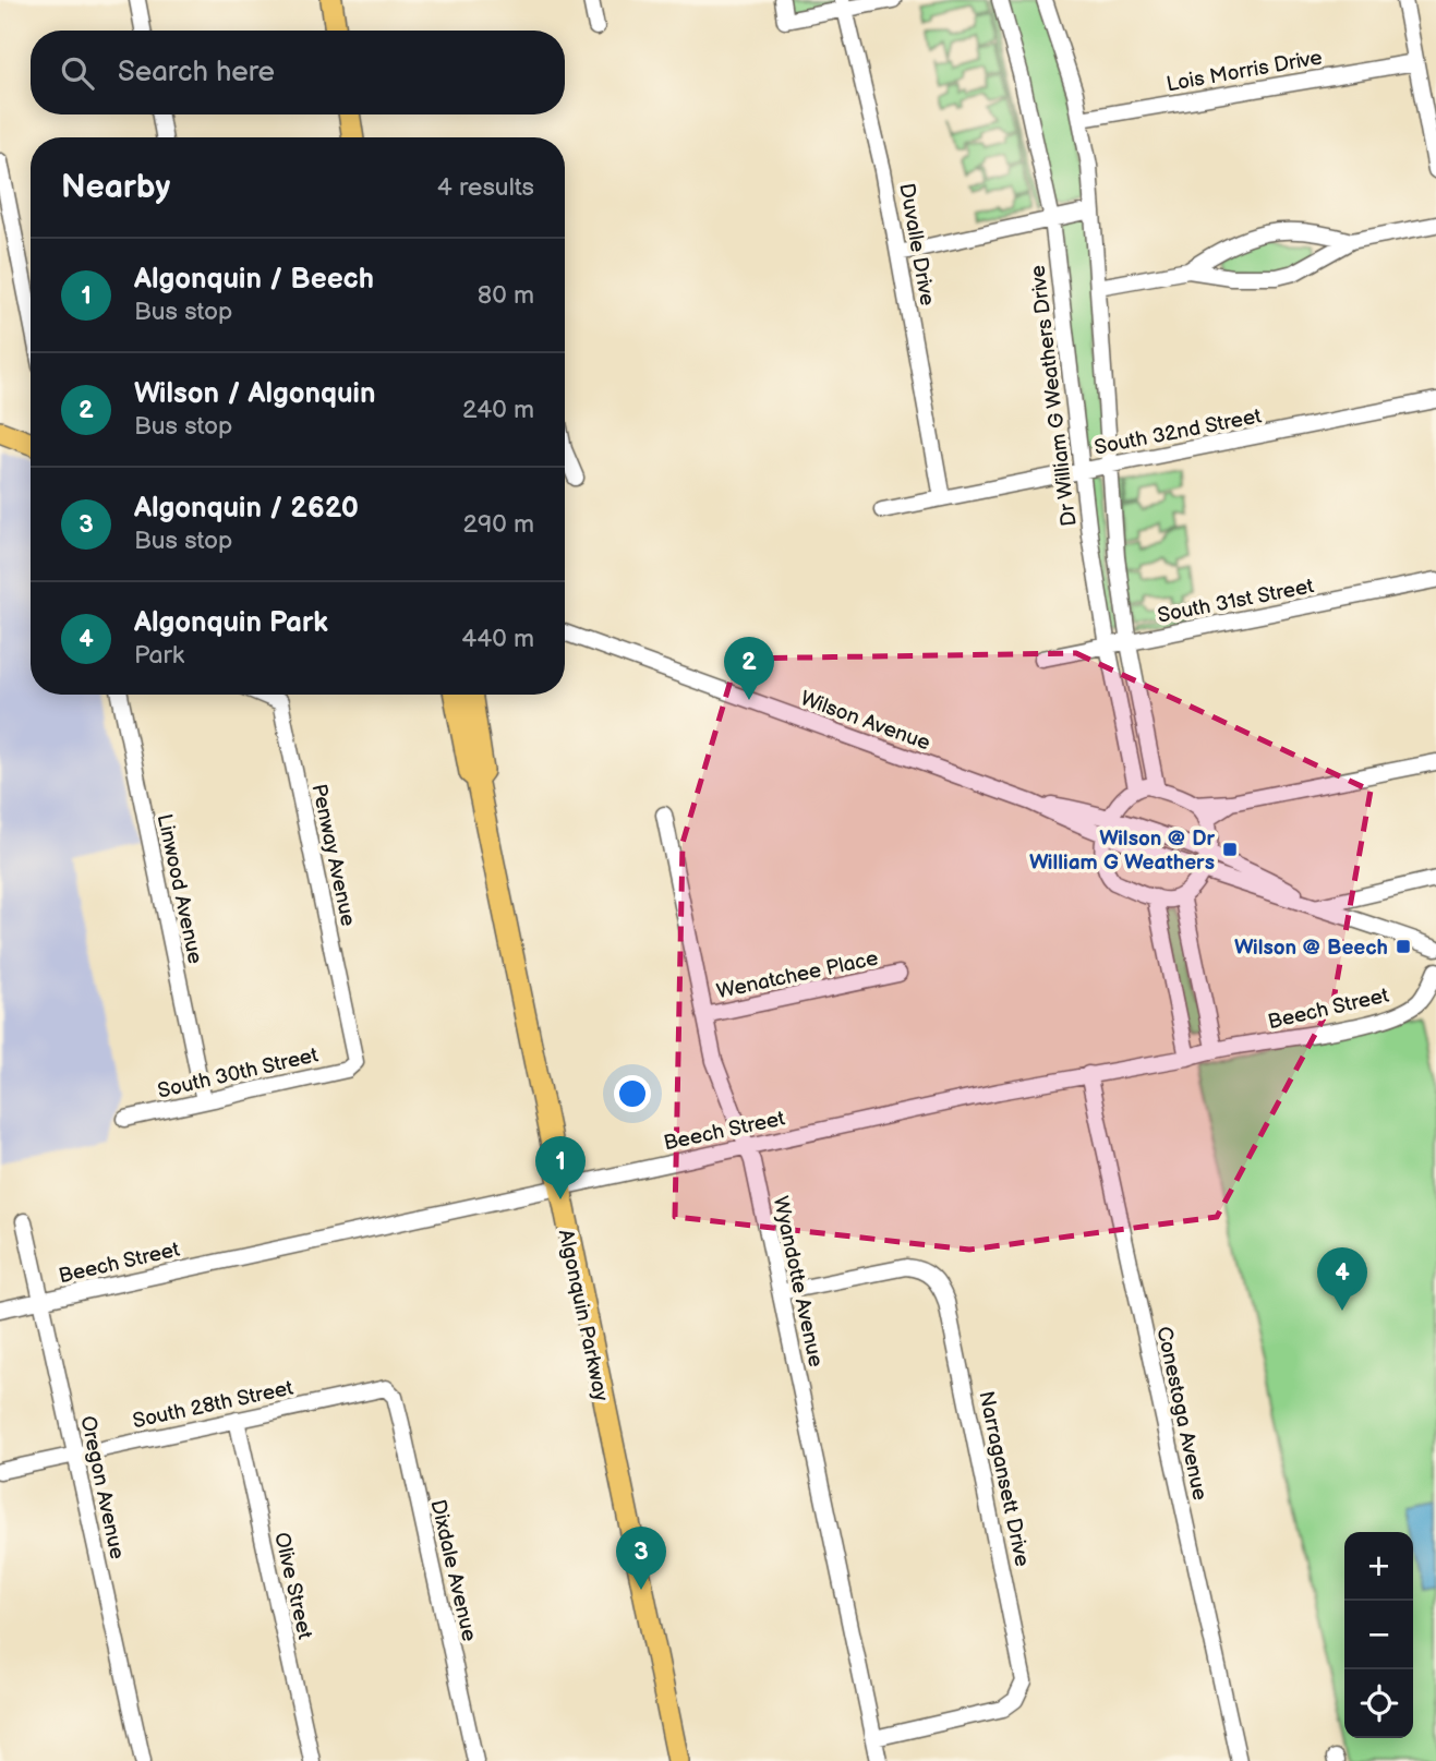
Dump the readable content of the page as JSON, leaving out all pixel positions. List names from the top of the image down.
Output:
{
  "streets": {
    "main road": ["Algonquin Parkway"],
    "street": [
      "Lois Morris Drive",
      "Duvalle Drive",
      "Dr William G Weathers Drive",
      "South 32nd Street",
      "South 31st Street",
      "Wilson Avenue",
      "Penway Avenue",
      "Linwood Avenue",
      "Wenatchee Place",
      "Beech Street",
      "South 30th Street",
      "Wyandotte Avenue",
      "South 28th Street",
      "Conestoga Avenue",
      "Narragansett Drive",
      "Oregon Avenue",
      "Dixdale Avenue",
      "Olive Street"
    ]
  },
  "crossings": [
    ["Duvalle Drive", "South 32nd Street"],
    ["Dr William G Weathers Drive", "South 32nd Street"],
    ["Dr William G Weathers Drive", "South 31st Street"],
    ["Penway Avenue", "South 30th Street"],
    ["Linwood Avenue", "South 30th Street"],
    ["Wenatchee Place", "Wyandotte Avenue"],
    ["Beech Street", "Wyandotte Avenue"],
    ["Beech Street", "Algonquin Parkway"],
    ["Beech Street", "Conestoga Avenue"],
    ["Beech Street", "Oregon Avenue"],
    ["Wyandotte Avenue", "Narragansett Drive"],
    ["South 28th Street", "Oregon Avenue"],
    ["South 28th Street", "Dixdale Avenue"],
    ["South 28th Street", "Olive Street"]
  ],
  "places": {
    "transit": ["Wilson @ Dr William G Weathers", "Wilson @ Beech"]
  },
  "page": {
    "search": "Search here",
    "heading": ["Nearby", "4 results"],
    "list": [
      {
        "mark": "1",
        "name": "Algonquin / Beech",
        "note": "Bus stop",
        "value": "80 m"
      },
      {
        "mark": "2",
        "name": "Wilson / Algonquin",
        "note": "Bus stop",
        "value": "240 m"
      },
      {
        "mark": "3",
        "name": "Algonquin / 2620",
        "note": "Bus stop",
        "value": "290 m"
      },
      {
        "mark": "4",
        "name": "Algonquin Park",
        "note": "Park",
        "value": "440 m"
      }
    ],
    "pins": [
      "2",
      "1",
      "4",
      "3"
    ],
    "map_buttons": ["+", "−"]
  }
}
